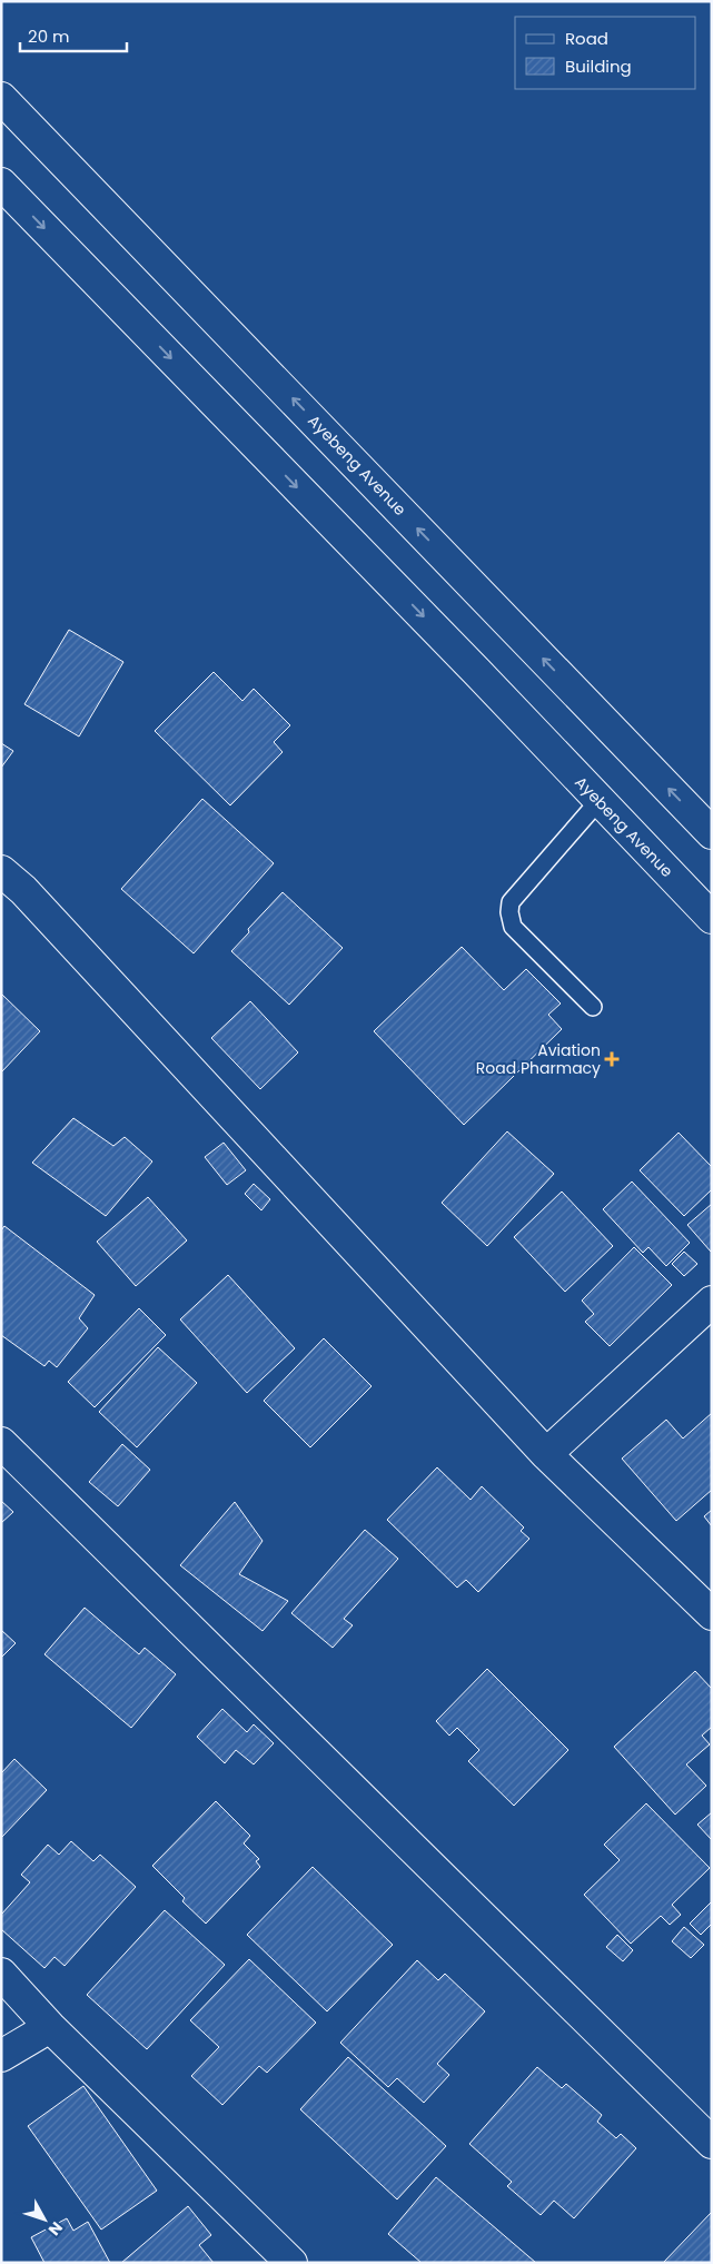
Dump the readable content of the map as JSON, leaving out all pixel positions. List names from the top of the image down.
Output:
{
  "streets": {
    "street": ["Ayebeng Avenue"]
  },
  "places": {
    "health": ["Aviation Road Pharmacy"]
  },
  "legend": ["Road", "Building"],
  "scale_bar": "20 m",
  "north": "bottom right"
}
